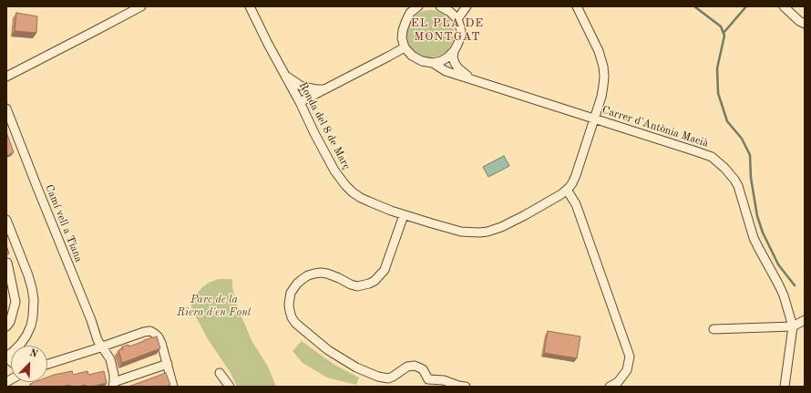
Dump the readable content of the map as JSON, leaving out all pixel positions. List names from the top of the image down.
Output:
{
  "streets": {
    "street": ["Ronda del 8 de Març", "Carrer d'Antònia Macià", "Camí vell a Tiana"]
  },
  "crossings": [
    ["Ronda del 8 de Març", "Carrer d'Antònia Macià"]
  ],
  "districts": ["EL PLA DE MONTGAT"],
  "parks": ["Parc de la Riera d'en Font"],
  "north": "top right"
}
